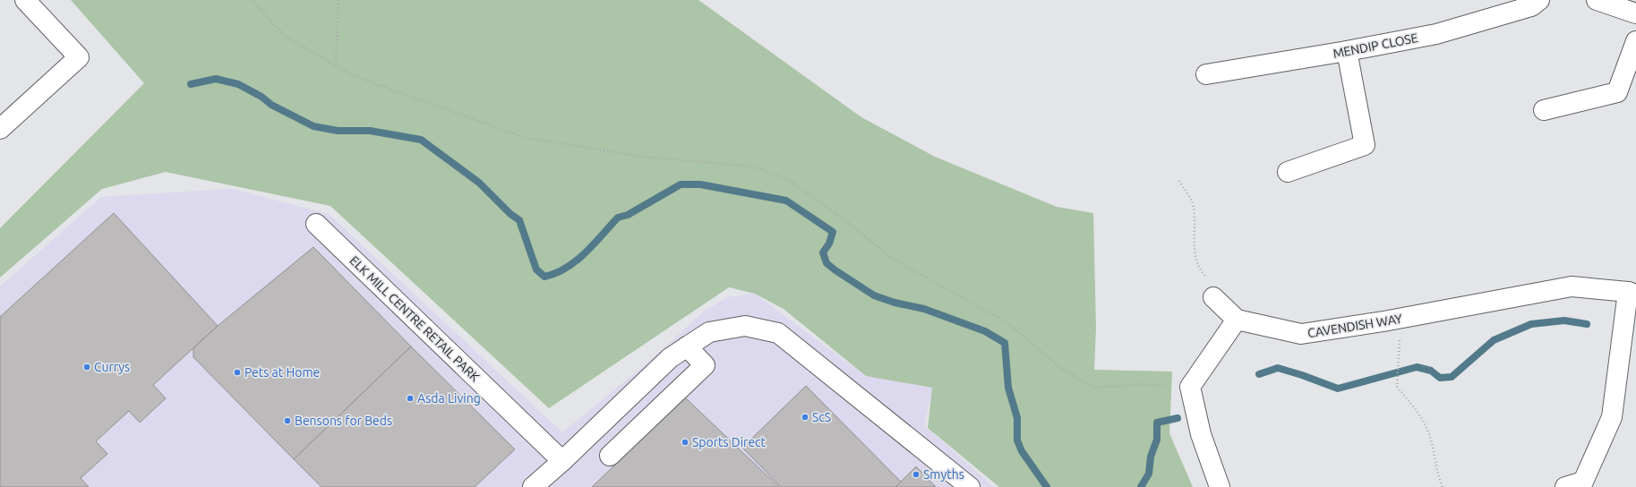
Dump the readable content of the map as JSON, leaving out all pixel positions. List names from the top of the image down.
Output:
{
  "streets": {
    "street": ["MENDIP CLOSE", "ELK MILL CENTRE RETAIL PARK", "CAVENDISH WAY"]
  },
  "places": [
    "Currys",
    "Pets at Home",
    "Asda Living",
    "ScS",
    "Bensons for Beds",
    "Sports Direct",
    "Smyths"
  ]
}
